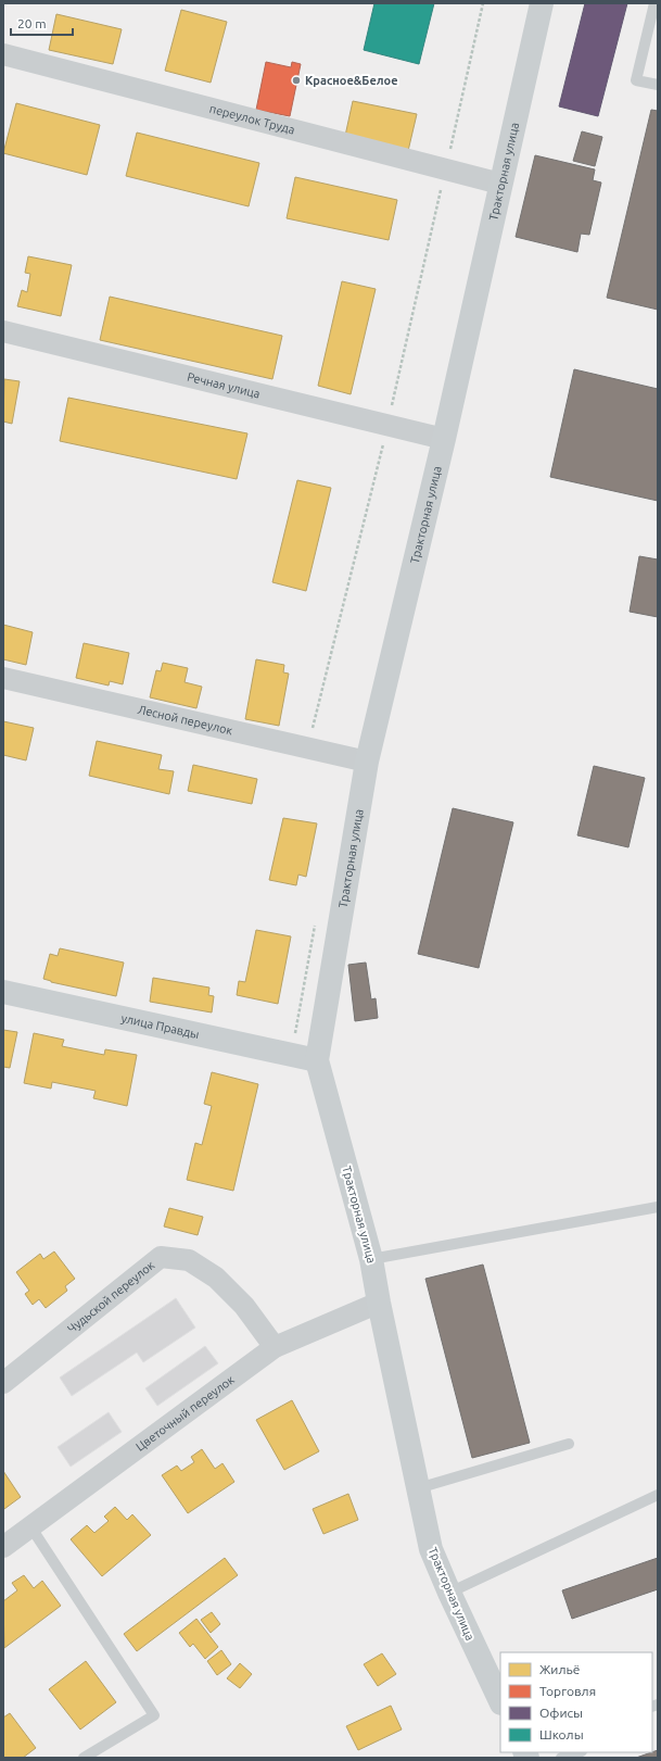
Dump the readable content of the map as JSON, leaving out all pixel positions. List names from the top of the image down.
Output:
{
  "streets": {
    "street": [
      "переулок Труда",
      "Тракторная улица",
      "Речная улица",
      "Лесной переулок",
      "улица Правды",
      "Чудьской переулок",
      "Цветочный переулок"
    ]
  },
  "crossings": [
    ["переулок Труда", "Тракторная улица"],
    ["Тракторная улица", "Речная улица"],
    ["Тракторная улица", "Лесной переулок"],
    ["Тракторная улица", "улица Правды"],
    ["Тракторная улица", "Цветочный переулок"],
    ["Чудьской переулок", "Цветочный переулок"]
  ],
  "places": ["Красное&Белое"],
  "legend": [
    "Жильё",
    "Торговля",
    "Офисы",
    "Школы"
  ],
  "scale_bar": "20 m"
}
